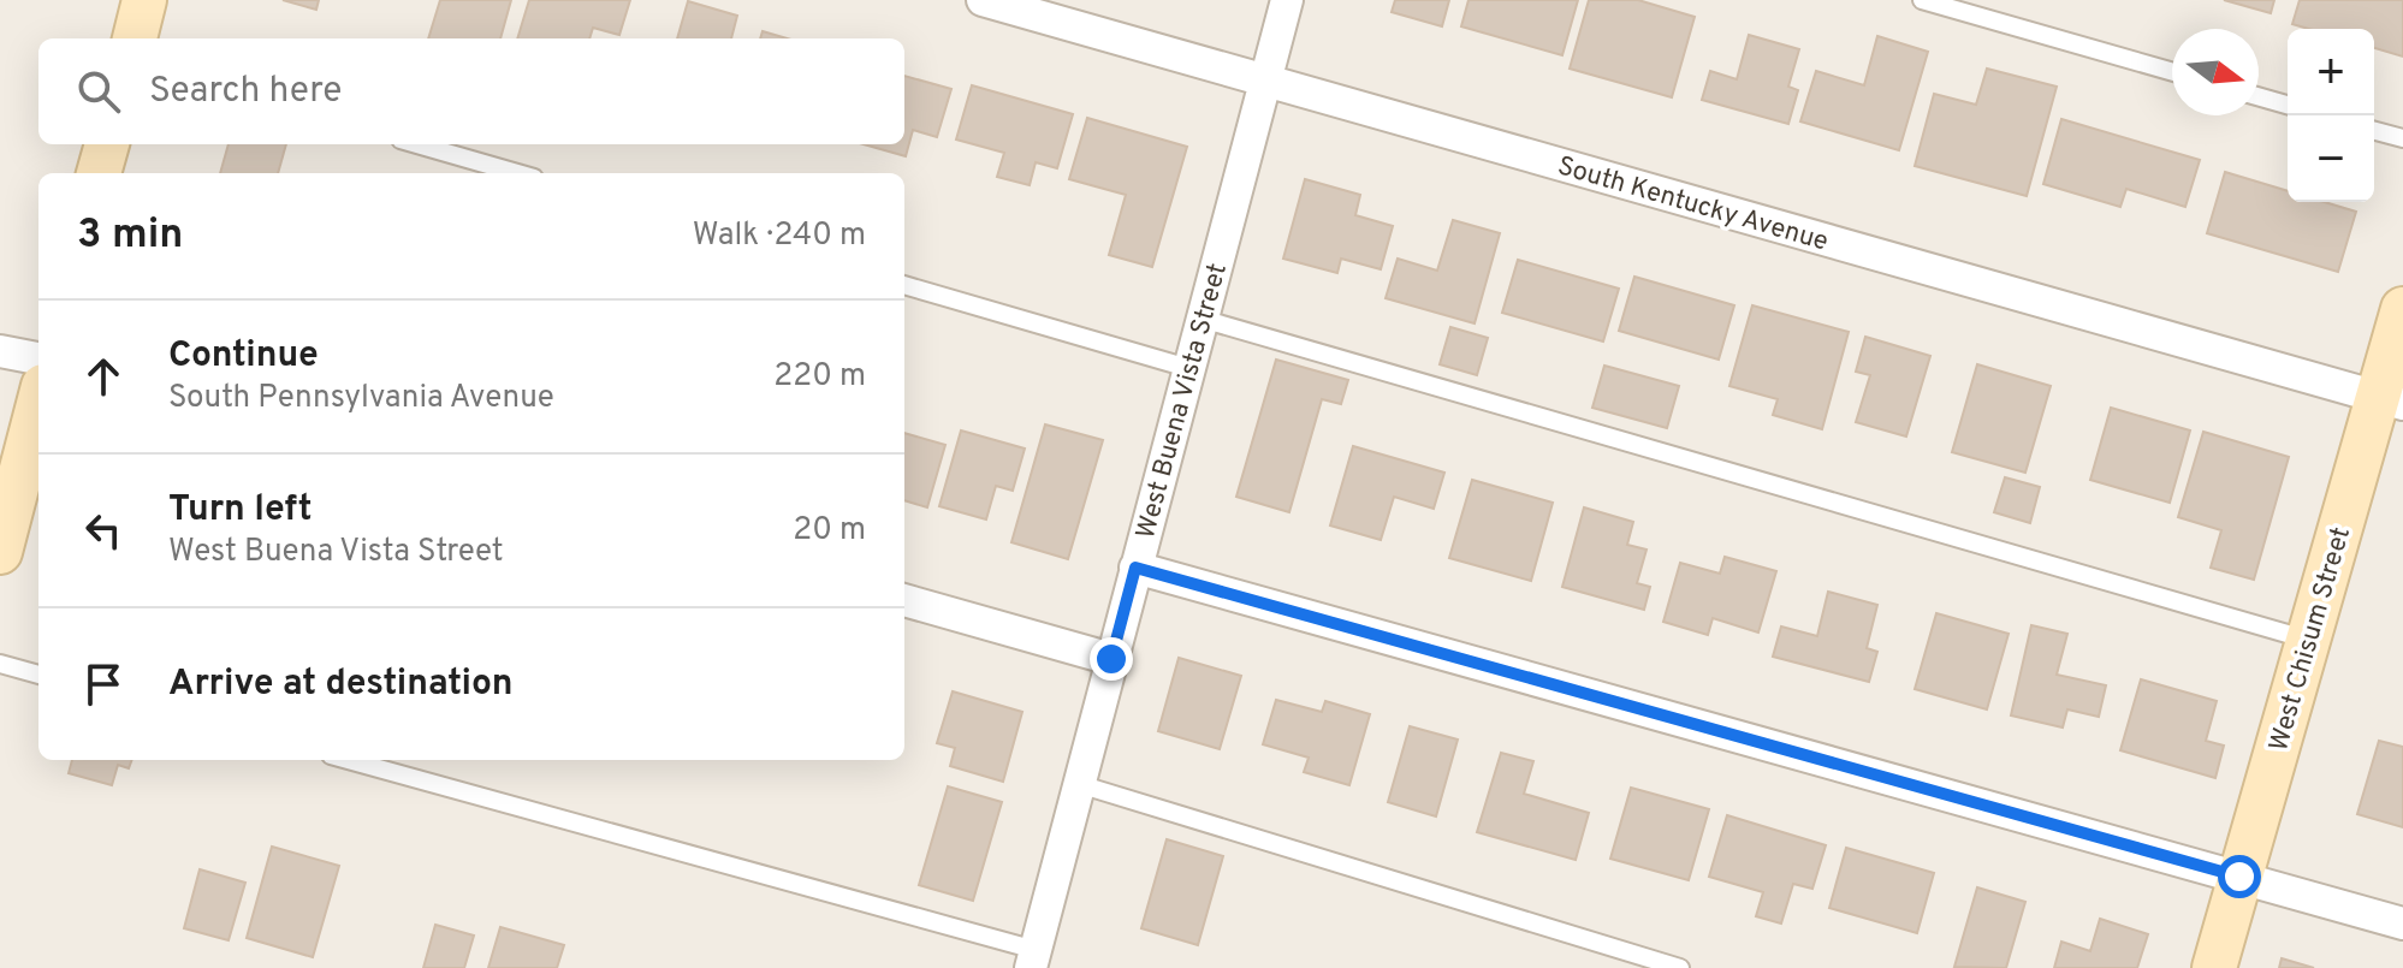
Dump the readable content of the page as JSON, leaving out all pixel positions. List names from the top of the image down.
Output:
{
  "streets": {
    "street": ["South Kentucky Avenue", "West Buena Vista Street", "West Chisum Street"]
  },
  "crossings": [
    ["South Kentucky Avenue", "West Buena Vista Street"],
    ["South Kentucky Avenue", "West Chisum Street"]
  ],
  "north": "right",
  "page": {
    "map_buttons": ["+", "−"],
    "search": "Search here",
    "heading": ["3 min", "Walk · 240 m"],
    "list": [
      ["Continue", "South Pennsylvania Avenue", "220 m"],
      ["Turn left", "West Buena Vista Street", "20 m"],
      "Arrive at destination"
    ]
  }
}
